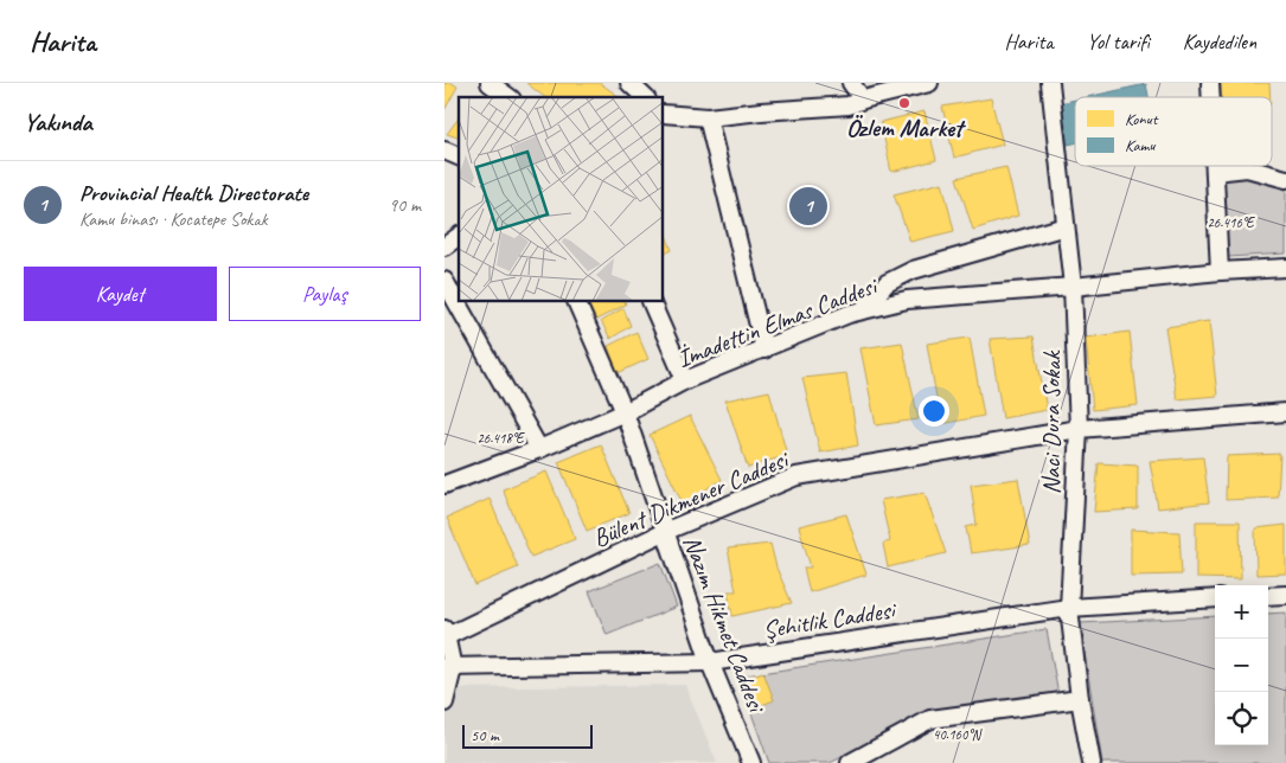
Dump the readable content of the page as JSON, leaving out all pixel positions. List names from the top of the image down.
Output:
{
  "streets": {
    "street": [
      "İmadettin Elmas Caddesi",
      "Naci Dura Sokak",
      "Bülent Dikmener Caddesi",
      "Şehitlik Caddesi",
      "Nazım Hikmet Caddesi"
    ]
  },
  "crossings": [
    ["İmadettin Elmas Caddesi", "Naci Dura Sokak"],
    ["İmadettin Elmas Caddesi", "Nazım Hikmet Caddesi"],
    ["Naci Dura Sokak", "Bülent Dikmener Caddesi"],
    ["Naci Dura Sokak", "Şehitlik Caddesi"],
    ["Bülent Dikmener Caddesi", "Nazım Hikmet Caddesi"],
    ["Şehitlik Caddesi", "Nazım Hikmet Caddesi"]
  ],
  "places": ["Özlem Market"],
  "legend": ["Konut", "Kamu"],
  "scale_bar": "50 m",
  "page": {
    "header": "Harita",
    "nav": ["Harita", "Yol tarifi", "Kaydedilen"],
    "heading": "Yakında",
    "list": [
      {
        "mark": "1",
        "name": "Provincial Health Directorate",
        "note": "Kamu binası · Kocatepe Sokak",
        "value": "90 m"
      }
    ],
    "pins": "1",
    "buttons": ["Kaydet", "Paylaş"],
    "map_buttons": ["+", "−"],
    "scale": "50 m"
  },
  "coordinates": ["26.416°E", "26.418°E", "40.160°N"]
}
